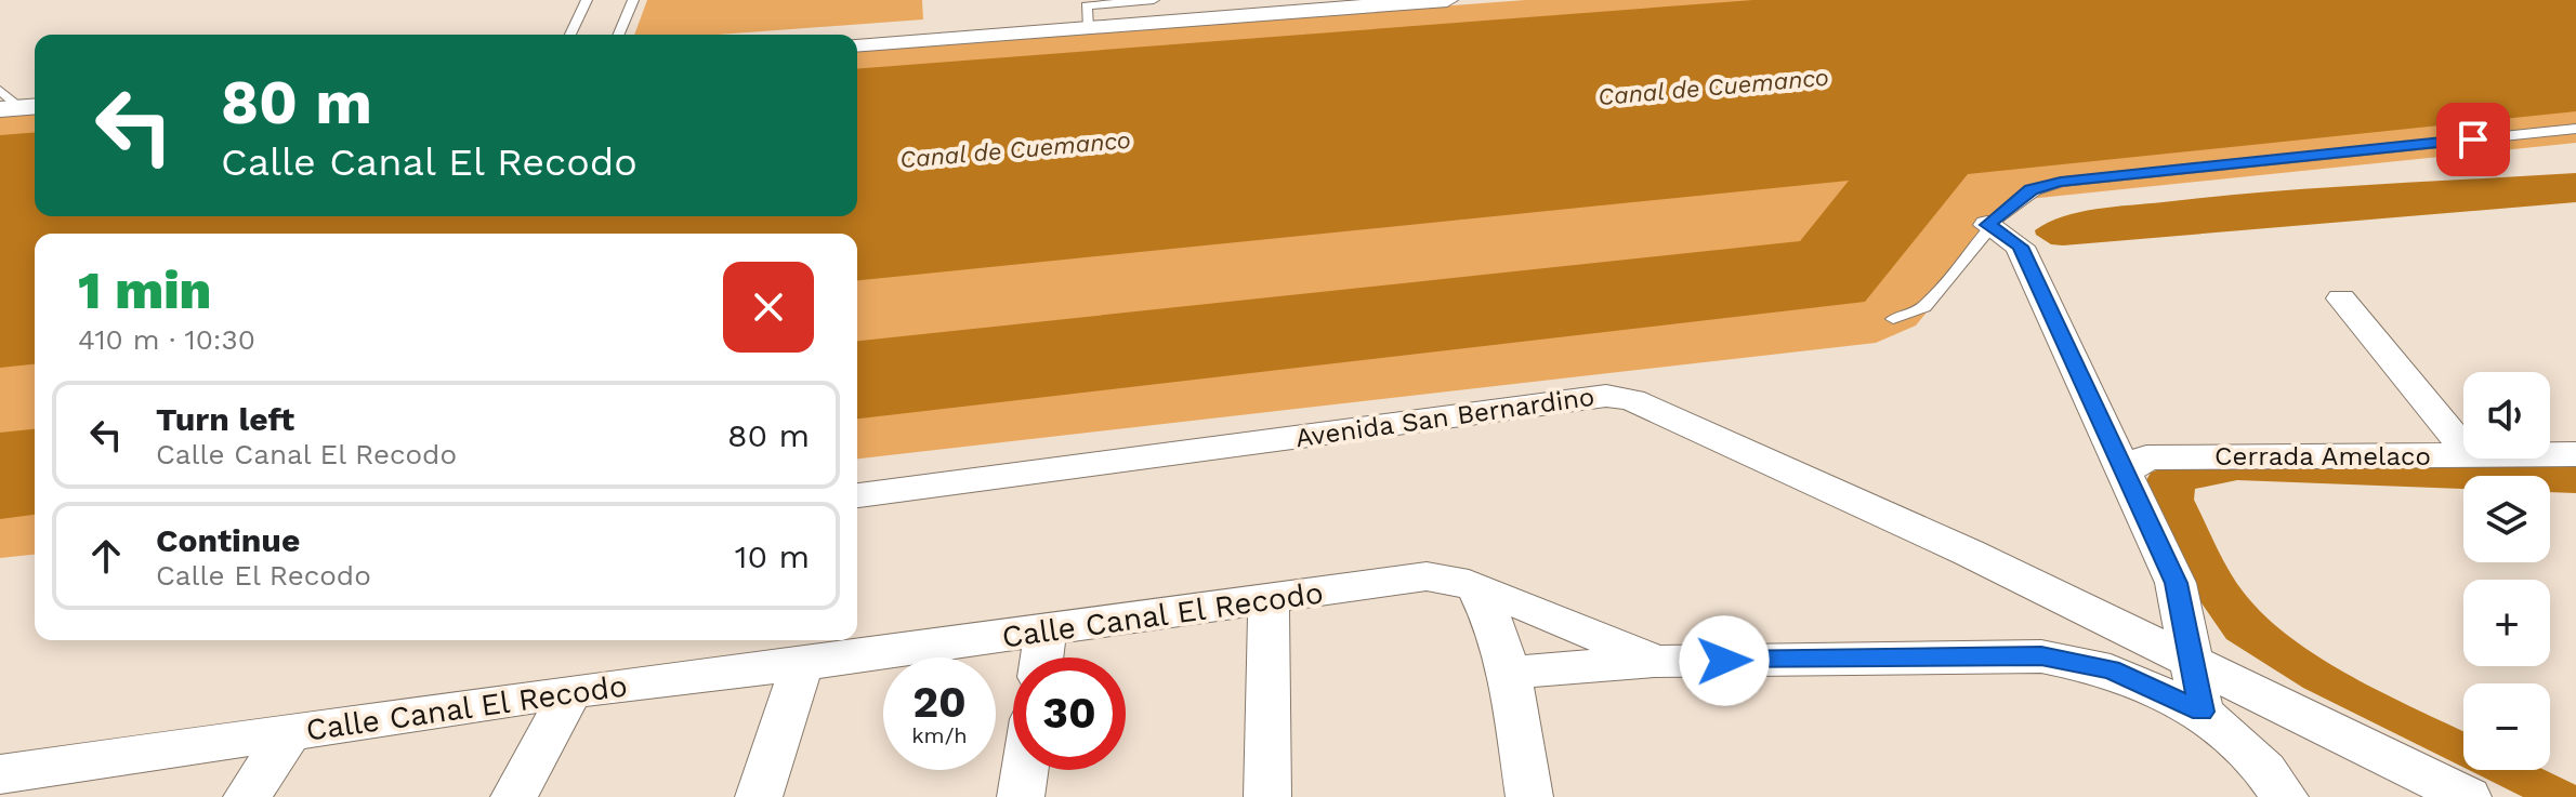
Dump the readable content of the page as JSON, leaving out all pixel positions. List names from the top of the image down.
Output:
{
  "streets": {
    "street": ["Avenida San Bernardino", "Cerrada Amelaco", "Calle Canal El Recodo"]
  },
  "water": ["Canal de Cuemanco"],
  "page": {
    "turn": ["80 m", "Calle Canal El Recodo"],
    "heading": ["1 min", "410 m · 10:30"],
    "map_buttons": ["+", "−"],
    "list": [
      {
        "name": "Turn left",
        "note": "Calle Canal El Recodo",
        "value": "80 m"
      },
      {
        "name": "Continue",
        "note": "Calle El Recodo",
        "value": "10 m"
      }
    ],
    "speed": "20 km/h",
    "limit": "30"
  }
}
